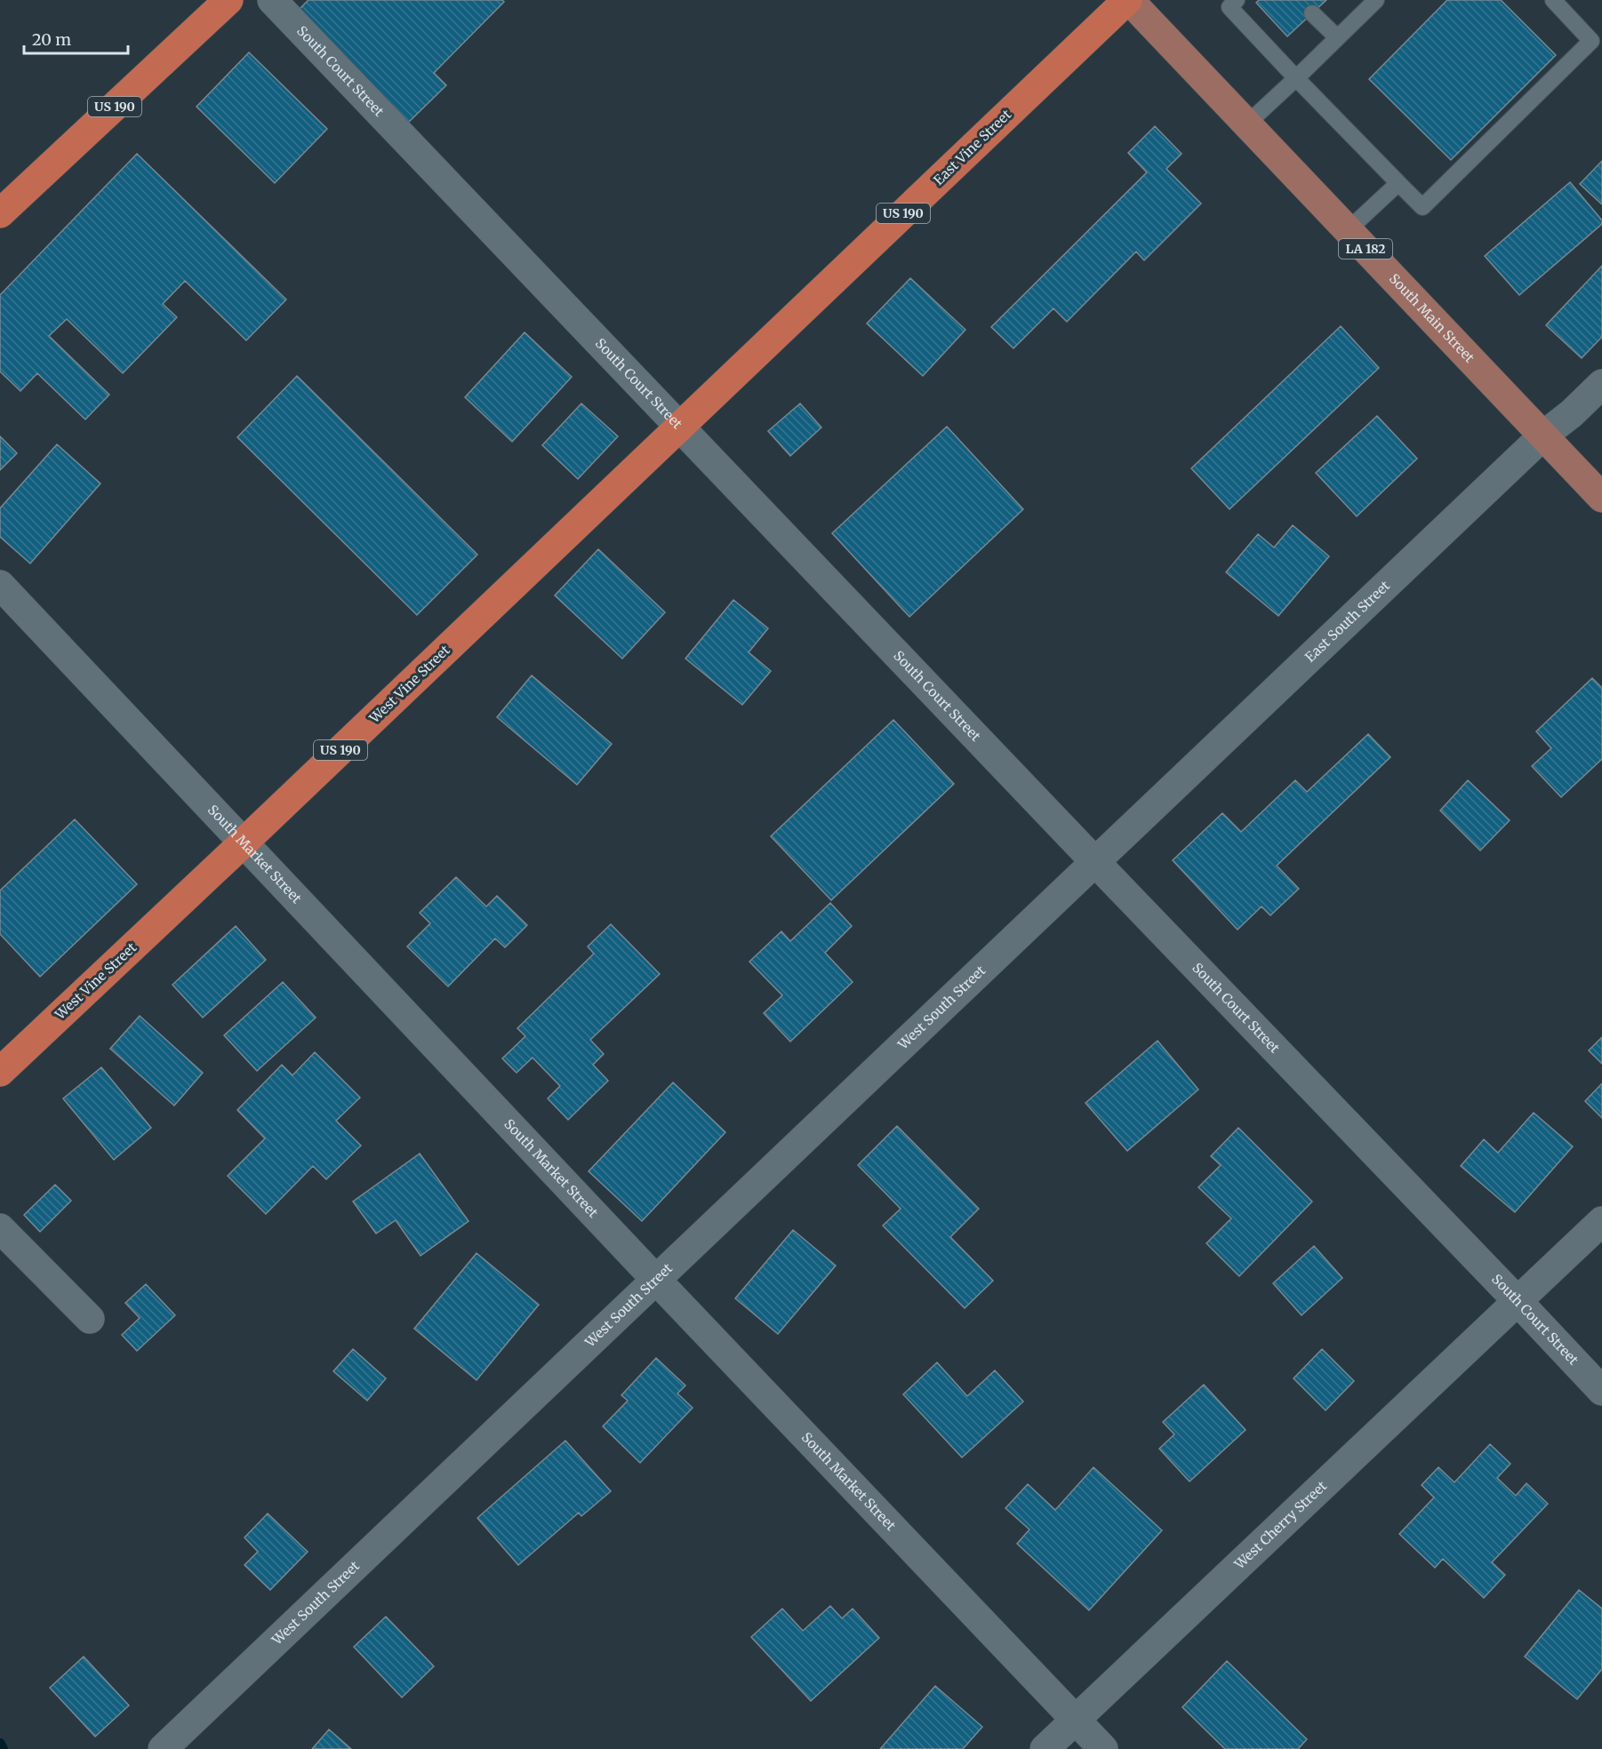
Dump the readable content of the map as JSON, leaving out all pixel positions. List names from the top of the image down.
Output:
{
  "streets": {
    "highway": ["US 190", "East Vine Street", "West Vine Street"],
    "main road": ["LA 182", "South Main Street"],
    "street": [
      "South Court Street",
      "East South Street",
      "South Market Street",
      "West South Street",
      "West Cherry Street"
    ]
  },
  "crossings": [
    ["South Court Street", "East Vine Street"],
    ["South Court Street", "East South Street"],
    ["South Court Street", "West Vine Street"],
    ["South Court Street", "West South Street"],
    ["South Court Street", "West Cherry Street"],
    ["East Vine Street", "South Main Street"],
    ["East Vine Street", "West Vine Street"],
    ["South Main Street", "East South Street"],
    ["East South Street", "West South Street"],
    ["West Vine Street", "South Market Street"],
    ["South Market Street", "West South Street"],
    ["South Market Street", "West Cherry Street"]
  ],
  "scale_bar": "20 m"
}
